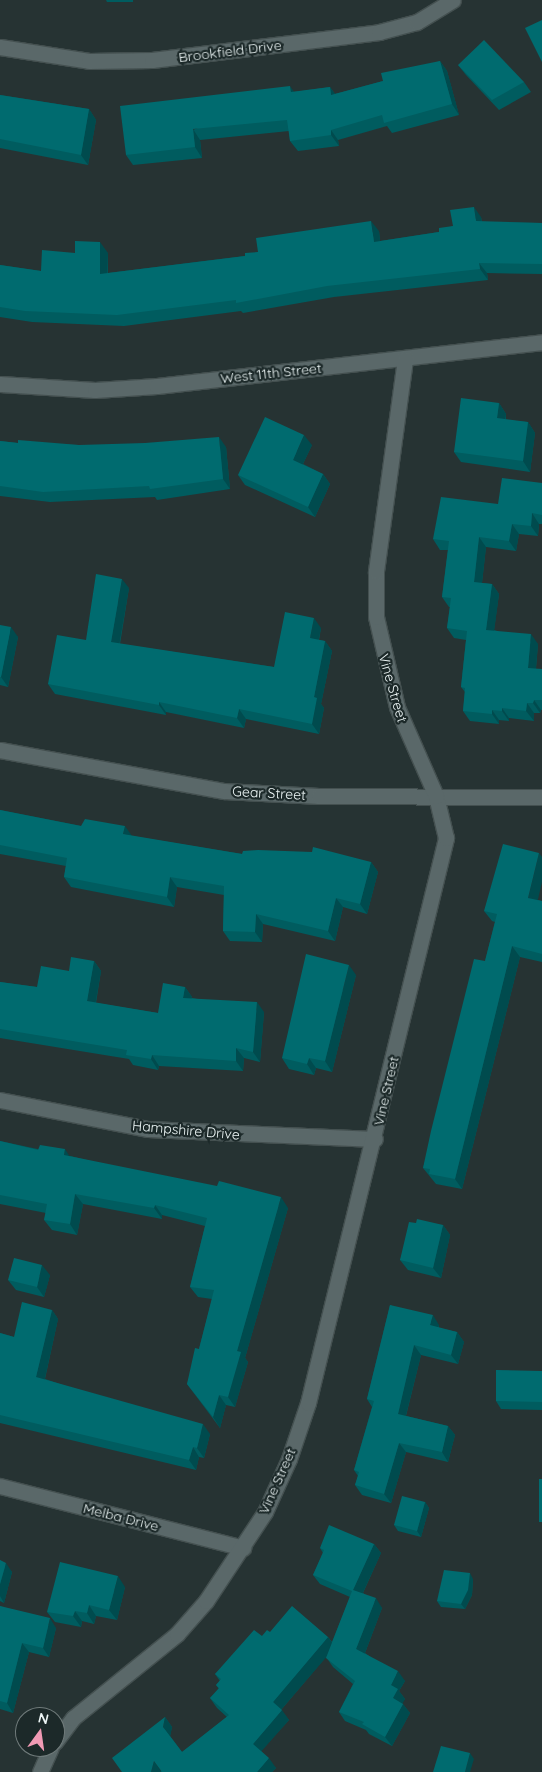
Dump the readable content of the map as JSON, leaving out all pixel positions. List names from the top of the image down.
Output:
{
  "streets": {
    "street": [
      "Brookfield Drive",
      "West 11th Street",
      "Vine Street",
      "Gear Street",
      "Hampshire Drive",
      "Melba Drive"
    ]
  },
  "crossings": [
    ["West 11th Street", "Vine Street"],
    ["Vine Street", "Gear Street"],
    ["Vine Street", "Hampshire Drive"],
    ["Vine Street", "Melba Drive"]
  ],
  "north": "top"
}
